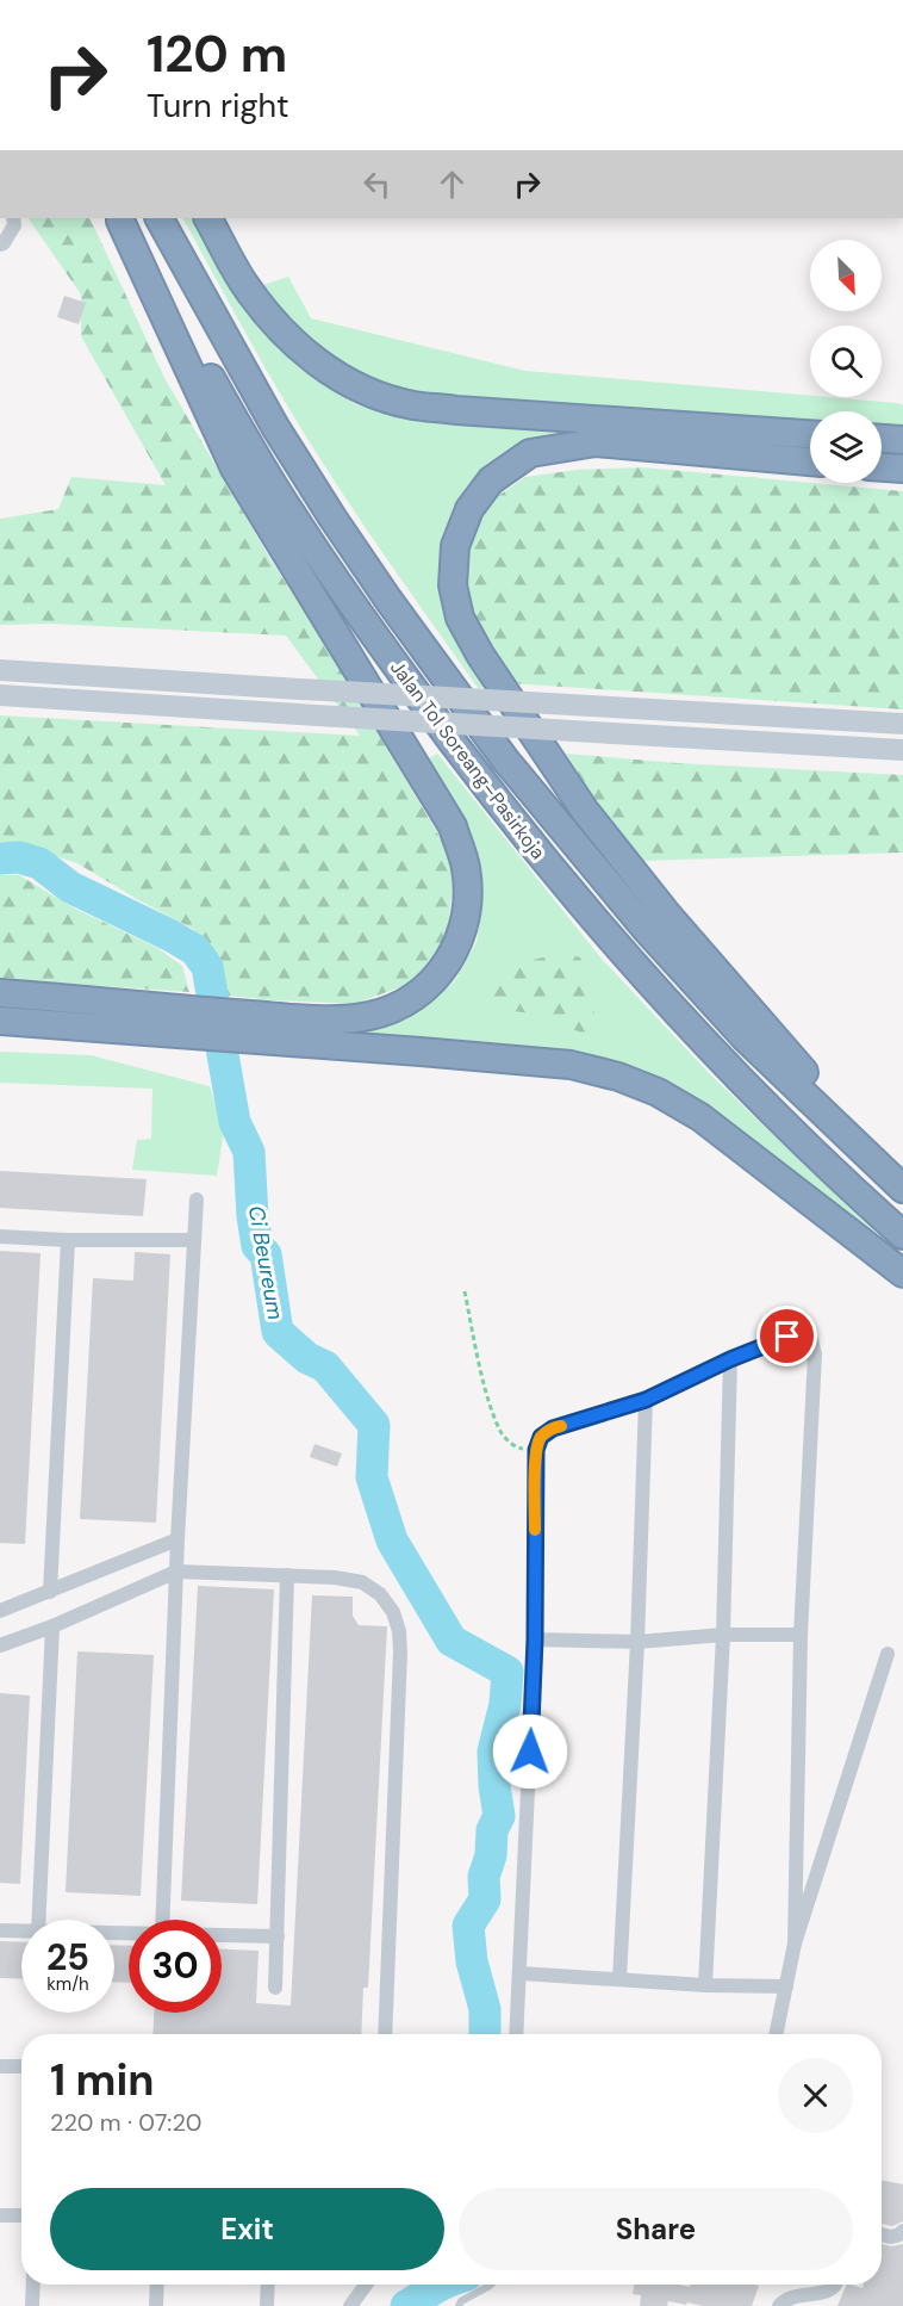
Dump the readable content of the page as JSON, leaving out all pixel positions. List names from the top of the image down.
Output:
{
  "streets": {
    "highway": ["Jalan Tol Soreang–Pasirkoja"]
  },
  "water": ["Ci Beureum"],
  "north": "bottom right",
  "page": {
    "turn": ["120 m", "Turn right"],
    "speed": "25 km/h",
    "limit": "30",
    "heading": ["1 min", "220 m · 07:20"],
    "buttons": ["Exit", "Share"]
  }
}
